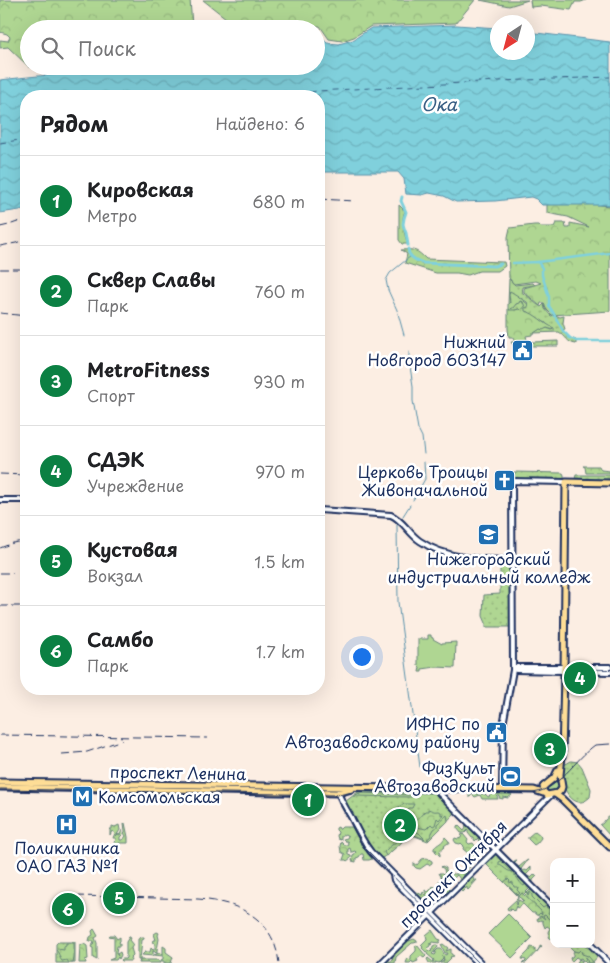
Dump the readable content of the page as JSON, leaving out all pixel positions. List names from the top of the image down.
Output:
{
  "streets": {
    "main road": ["проспект Ленина"],
    "street": ["проспект Октября"]
  },
  "crossings": [
    ["проспект Ленина", "проспект Октября"]
  ],
  "water": ["Ока"],
  "places": {
    "public building": ["Нижний Новгород 603147", "ИФНС по Автозаводскому району"],
    "church": ["Церковь Троицы Живоначальной"],
    "school or university": ["Нижегородский индустриальный колледж"],
    "sports": ["ФизКульт Автозаводский"],
    "metro station": ["Комсомольская"],
    "hospital": ["Поликлиника ОАО ГАЗ №1"]
  },
  "north": "bottom left",
  "page": {
    "search": "Поиск",
    "heading": ["Рядом", "Найдено: 6"],
    "list": [
      {
        "mark": "1",
        "name": "Кировская",
        "note": "Метро",
        "value": "680 m"
      },
      {
        "mark": "2",
        "name": "Сквер Славы",
        "note": "Парк",
        "value": "760 m"
      },
      {
        "mark": "3",
        "name": "MetroFitness",
        "note": "Спорт",
        "value": "930 m"
      },
      {
        "mark": "4",
        "name": "СДЭК",
        "note": "Учреждение",
        "value": "970 m"
      },
      {
        "mark": "5",
        "name": "Кустовая",
        "note": "Вокзал",
        "value": "1.5 km"
      },
      {
        "mark": "6",
        "name": "Самбо",
        "note": "Парк",
        "value": "1.7 km"
      }
    ],
    "pins": [
      "4",
      "3",
      "1",
      "2",
      "5",
      "6"
    ],
    "map_buttons": ["+", "−"]
  }
}
